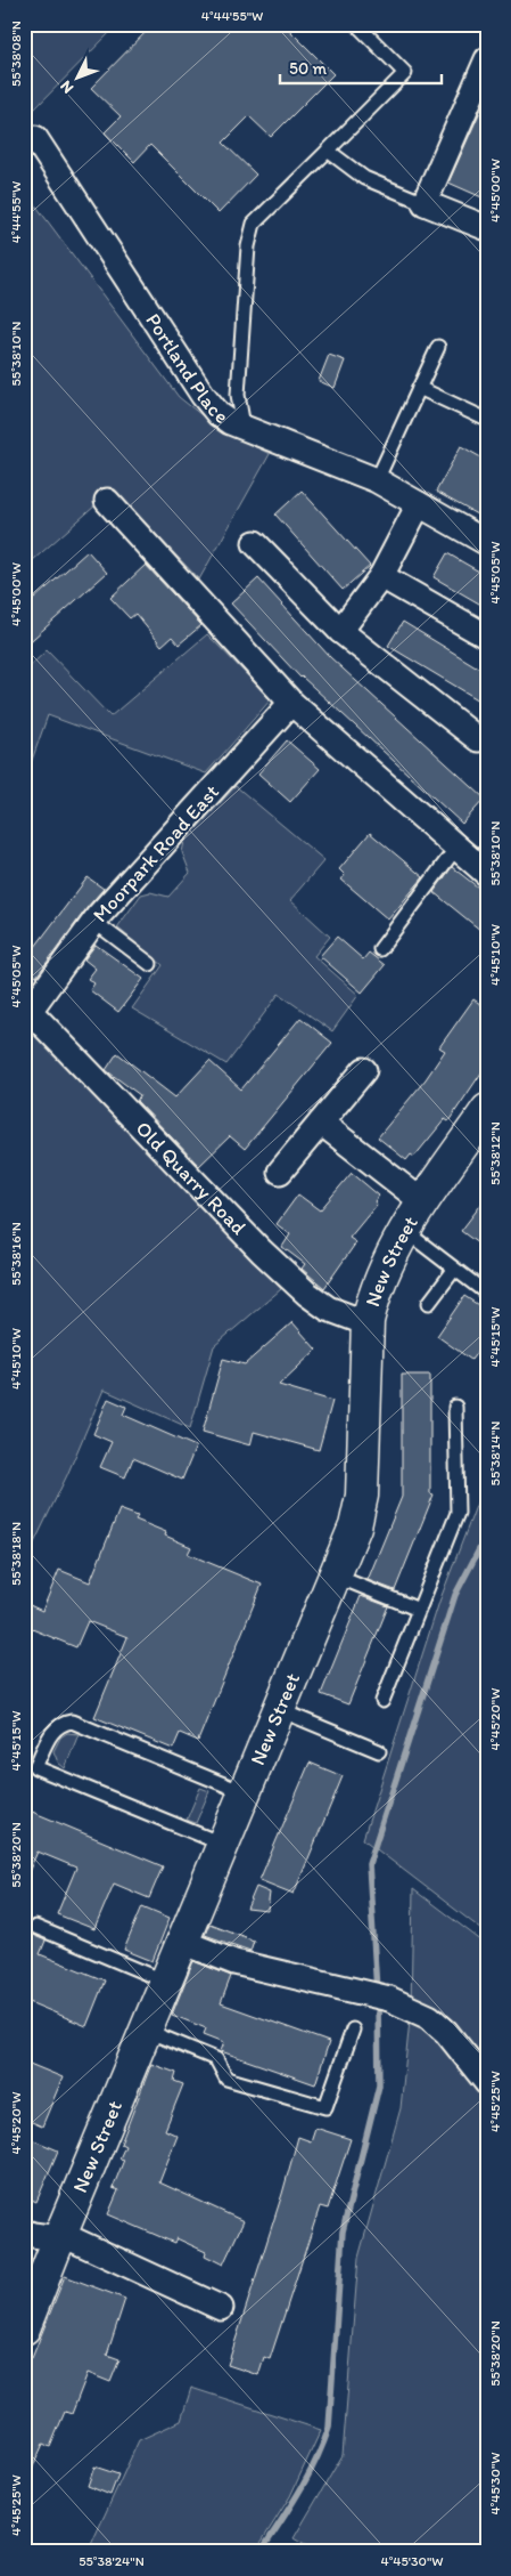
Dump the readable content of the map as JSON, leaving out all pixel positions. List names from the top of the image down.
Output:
{
  "streets": {
    "street": [
      "Portland Place",
      "Moorpark Road East",
      "Old Quarry Road",
      "New Street"
    ]
  },
  "crossings": [
    ["Moorpark Road East", "Old Quarry Road"],
    ["Old Quarry Road", "New Street"]
  ],
  "scale_bar": "50 m",
  "north": "bottom left",
  "coordinates": [
    "4°44'55\"W",
    "55°38'08\"N",
    "4°45'00\"W",
    "55°38'10\"N",
    "4°45'05\"W",
    "4°45'10\"W",
    "55°38'12\"N",
    "55°38'16\"N",
    "4°45'15\"W",
    "55°38'14\"N",
    "55°38'18\"N",
    "4°45'20\"W",
    "55°38'20\"N",
    "4°45'25\"W",
    "4°45'30\"W",
    "55°38'24\"N"
  ]
}
